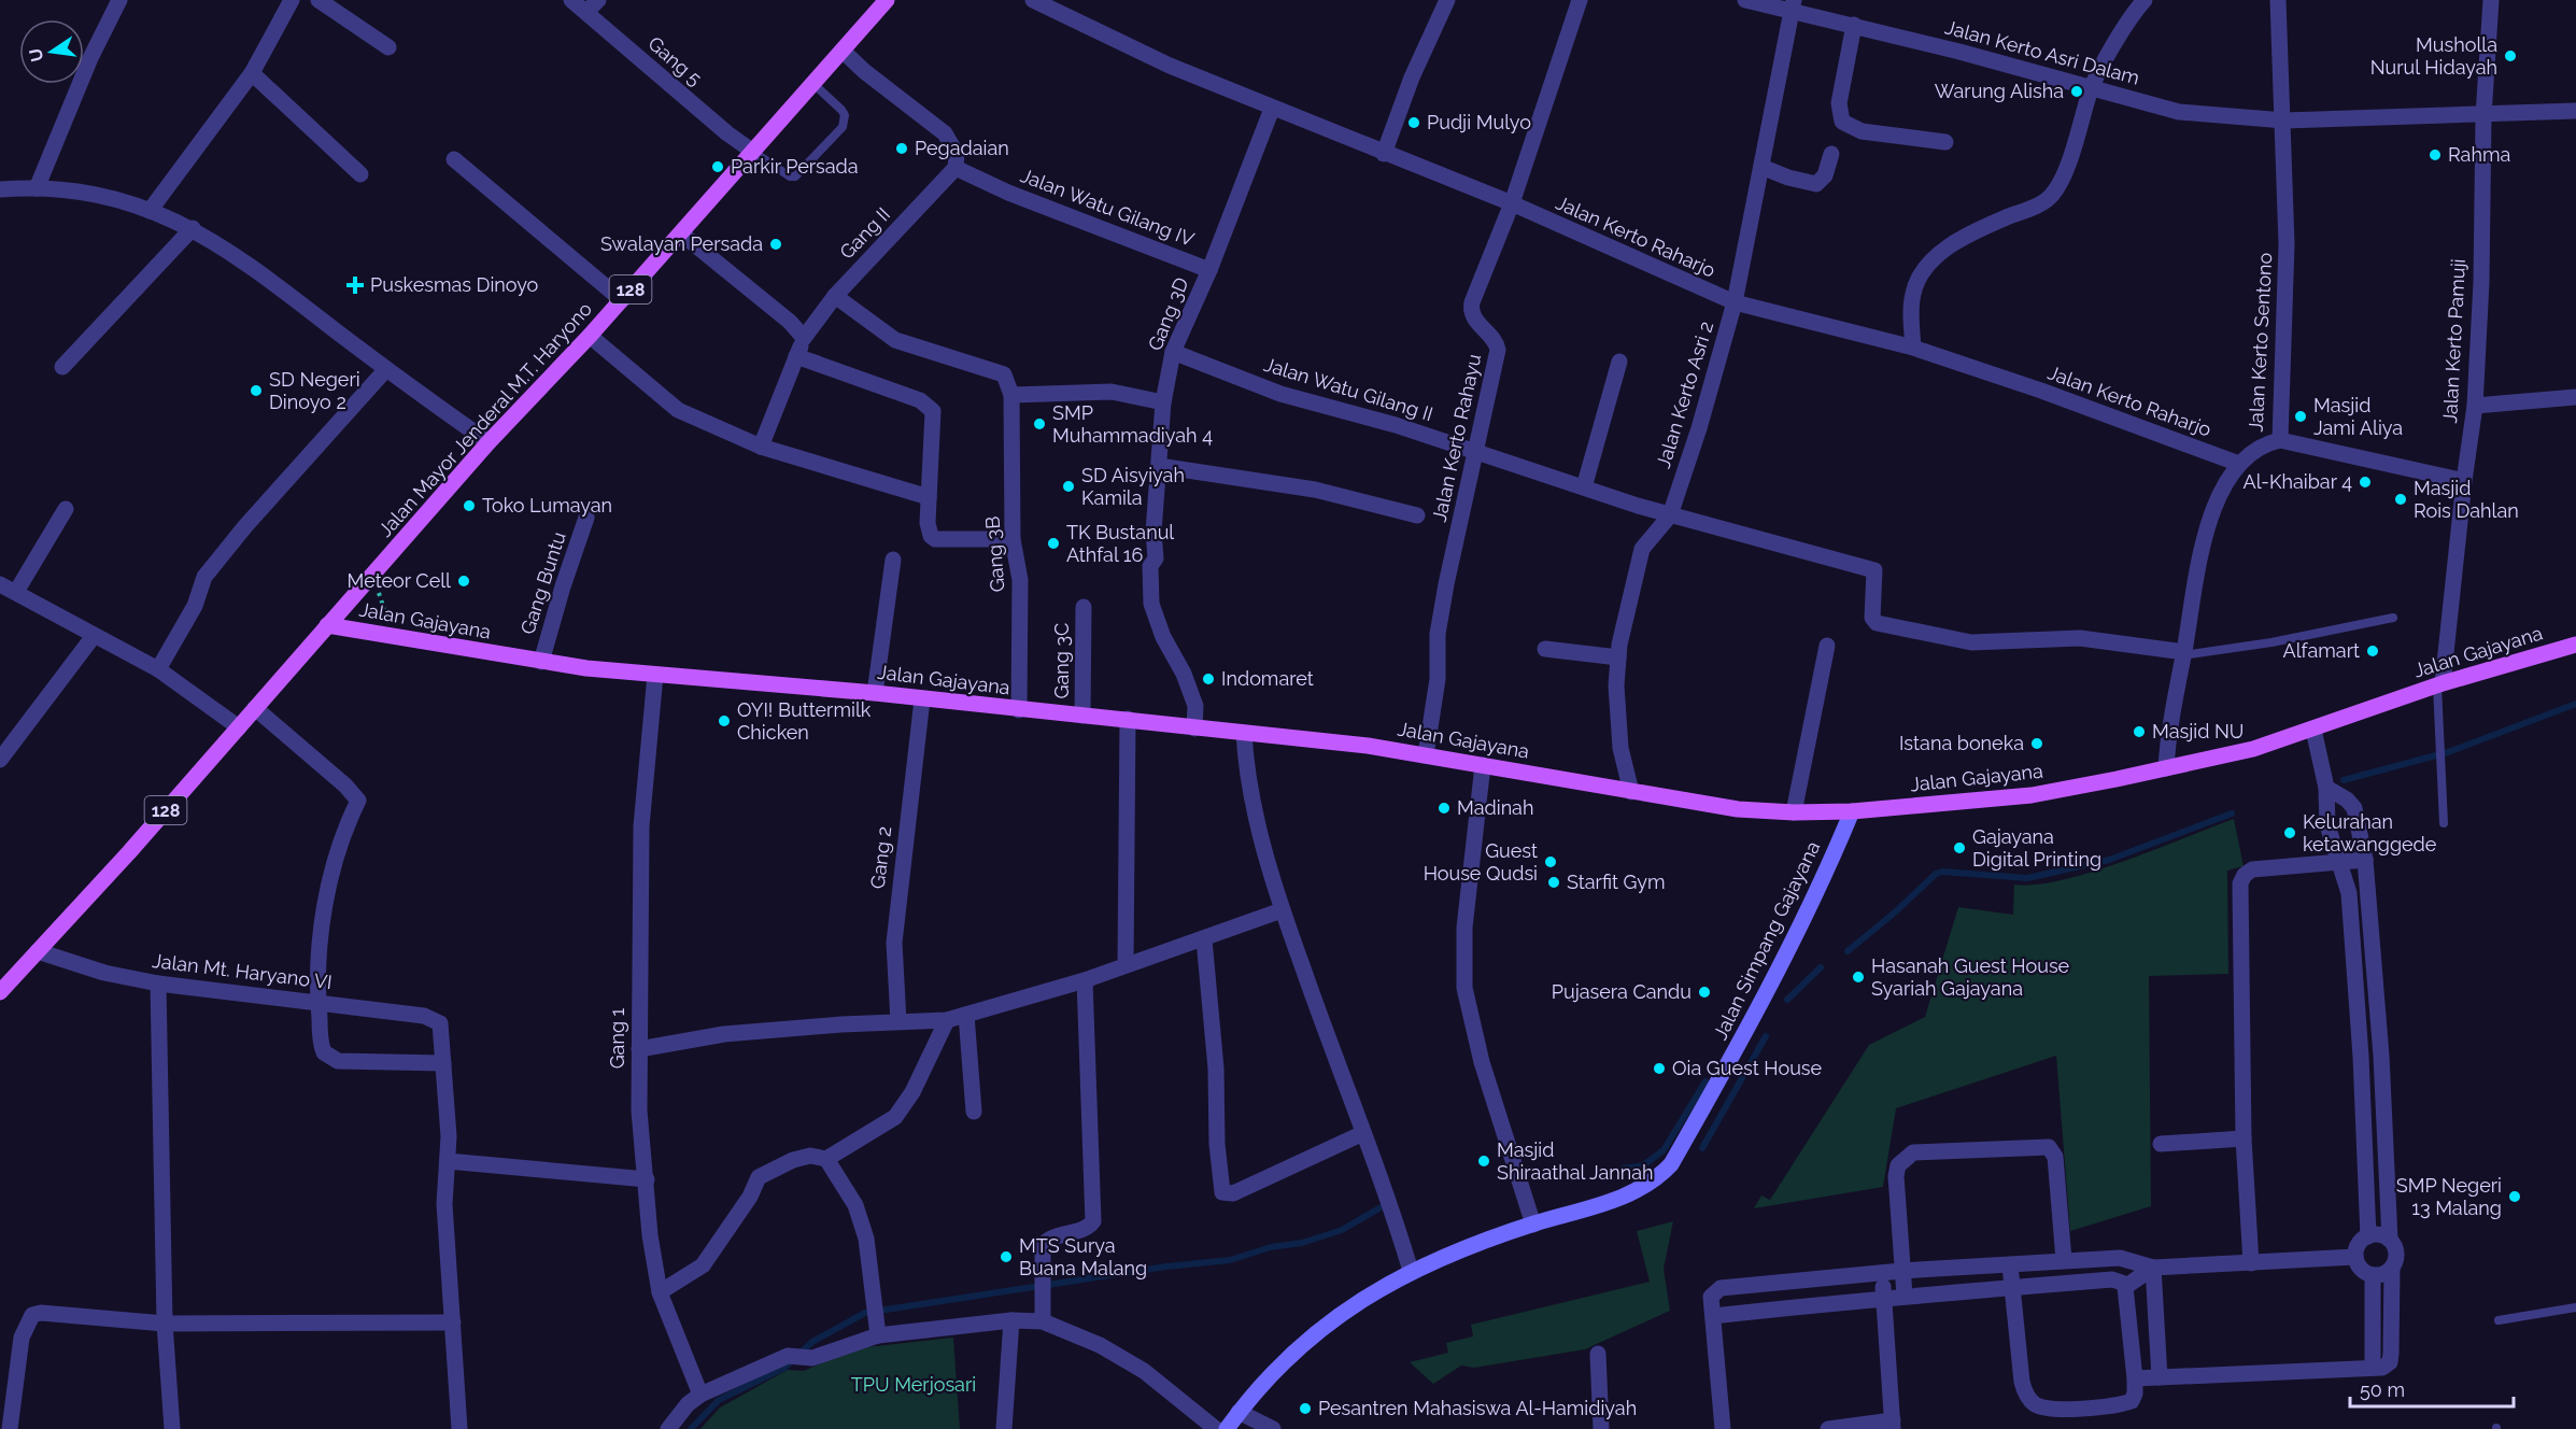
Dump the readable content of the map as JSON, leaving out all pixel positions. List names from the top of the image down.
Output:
{
  "streets": {
    "main road": [
      "128",
      "Jalan Mayor Jenderal M.T. Haryono",
      "Jalan Gajayana",
      "Jalan Simpang Gajayana"
    ],
    "street": [
      "Jalan Kerto Asri Dalam",
      "Gang 5",
      "Jalan Watu Gilang IV",
      "Gang II",
      "Jalan Kerto Raharjo",
      "Gang 3D",
      "Jalan Kerto Pamuji",
      "Jalan Kerto Sentono",
      "Jalan Watu Gilang II",
      "Jalan Kerto Asri 2",
      "Jalan Kerto Rahayu",
      "Gang 3B",
      "Gang Buntu",
      "Gang 3C",
      "Gang 2",
      "Jalan Mt. Haryano VI",
      "Gang 1"
    ]
  },
  "crossings": [
    ["Jalan Kerto Asri Dalam", "Jalan Kerto Pamuji"],
    ["Jalan Kerto Asri Dalam", "Jalan Kerto Sentono"],
    ["Jalan Kerto Asri Dalam", "Jalan Kerto Asri 2"],
    ["Gang 5", "Jalan Mayor Jenderal M.T. Haryono"],
    ["Jalan Watu Gilang IV", "Gang II"],
    ["Jalan Watu Gilang IV", "Gang 3D"],
    ["Jalan Kerto Raharjo", "Gang 3D"],
    ["Jalan Kerto Raharjo", "Jalan Kerto Sentono"],
    ["Jalan Kerto Raharjo", "Jalan Kerto Asri 2"],
    ["Jalan Kerto Raharjo", "Jalan Kerto Rahayu"],
    ["128", "Jalan Mayor Jenderal M.T. Haryono"],
    ["128", "Jalan Gajayana"],
    ["128", "Jalan Mt. Haryano VI"],
    ["Gang 3D", "Jalan Watu Gilang II"],
    ["Gang 3D", "Jalan Gajayana"],
    ["Jalan Kerto Pamuji", "Jalan Gajayana"],
    ["Jalan Kerto Sentono", "Jalan Watu Gilang II"],
    ["Jalan Kerto Sentono", "Jalan Gajayana"],
    ["Jalan Watu Gilang II", "Jalan Kerto Asri 2"],
    ["Jalan Watu Gilang II", "Jalan Kerto Rahayu"],
    ["Jalan Kerto Asri 2", "Jalan Gajayana"],
    ["Jalan Mayor Jenderal M.T. Haryono", "Jalan Gajayana"],
    ["Jalan Kerto Rahayu", "Jalan Gajayana"],
    ["Gang 3B", "Jalan Gajayana"],
    ["Gang Buntu", "Jalan Gajayana"],
    ["Jalan Gajayana", "Gang 3C"],
    ["Jalan Gajayana", "Gang 2"],
    ["Jalan Gajayana", "Jalan Simpang Gajayana"],
    ["Jalan Gajayana", "Gang 1"]
  ],
  "parks": ["TPU Merjosari"],
  "places": {
    "other": [
      "Musholla Nurul Hidayah",
      "Warung Alisha",
      "Pudji Mulyo",
      "Pegadaian",
      "Rahma",
      "Parkir Persada",
      "Swalayan Persada",
      "SD Negeri Dinoyo 2",
      "Masjid Jami Aliya",
      "SMP Muhammadiyah 4",
      "Al-Khaibar 4",
      "SD Aisyiyah Kamila",
      "Masjid Rois Dahlan",
      "Toko Lumayan",
      "TK Bustanul Athfal 16",
      "Meteor Cell",
      "Alfamart",
      "Indomaret",
      "OYI! Buttermilk Chicken",
      "Masjid NU",
      "Istana boneka",
      "Madinah",
      "Kelurahan ketawanggede",
      "Gajayana Digital Printing",
      "Guest House Qudsi",
      "Starfit Gym",
      "Hasanah Guest House Syariah Gajayana",
      "Pujasera Candu",
      "Oia Guest House",
      "Masjid Shiraathal Jannah",
      "SMP Negeri 13 Malang",
      "MTS Surya Buana Malang",
      "Pesantren Mahasiswa Al-Hamidiyah"
    ],
    "health": ["Puskesmas Dinoyo"]
  },
  "scale_bar": "50 m",
  "north": "left"
}
